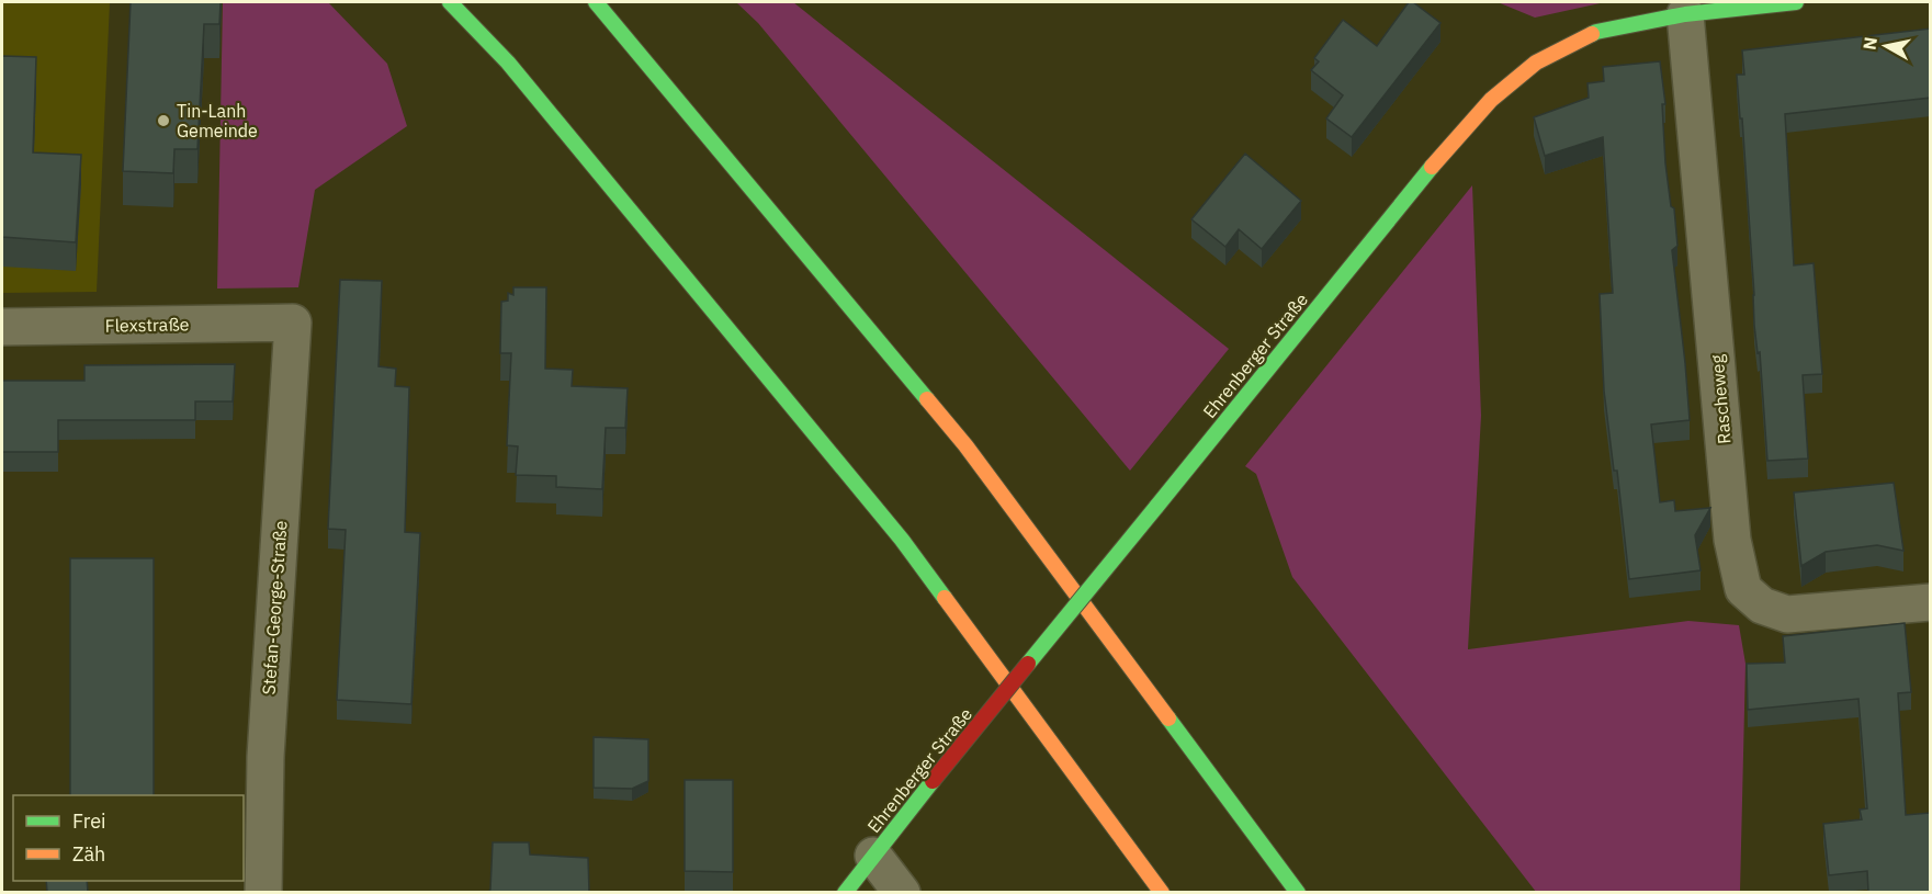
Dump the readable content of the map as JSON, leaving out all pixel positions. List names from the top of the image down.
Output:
{
  "streets": {
    "main road": ["Ehrenberger Straße"],
    "street": ["Flexstraße", "Rascheweg", "Stefan-George-Straße"]
  },
  "crossings": [
    ["Flexstraße", "Stefan-George-Straße"],
    ["Ehrenberger Straße", "Rascheweg"]
  ],
  "places": ["Tin-Lanh Gemeinde"],
  "legend": ["Frei", "Zäh"],
  "north": "left"
}
